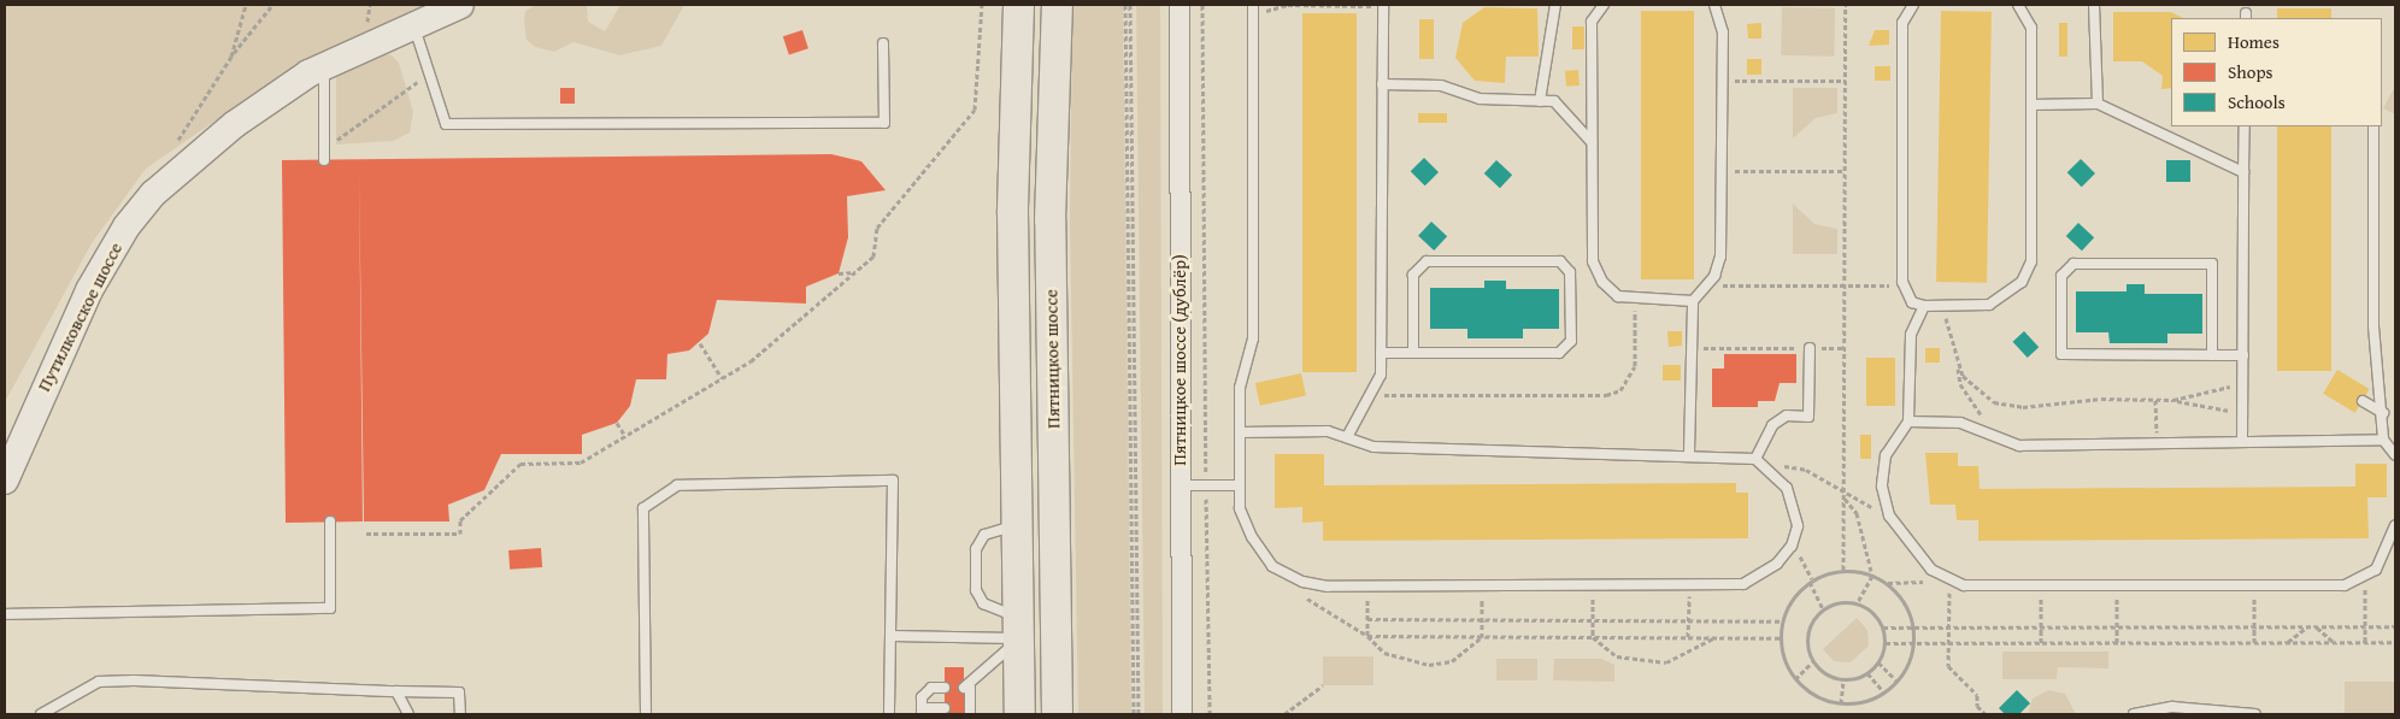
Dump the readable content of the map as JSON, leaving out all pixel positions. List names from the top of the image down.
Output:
{
  "streets": {
    "main road": ["Пятницкое шоссе"],
    "street": ["Путилковское шоссе", "Пятницкое шоссе (дублёр)"]
  },
  "legend": ["Homes", "Shops", "Schools"]
}
